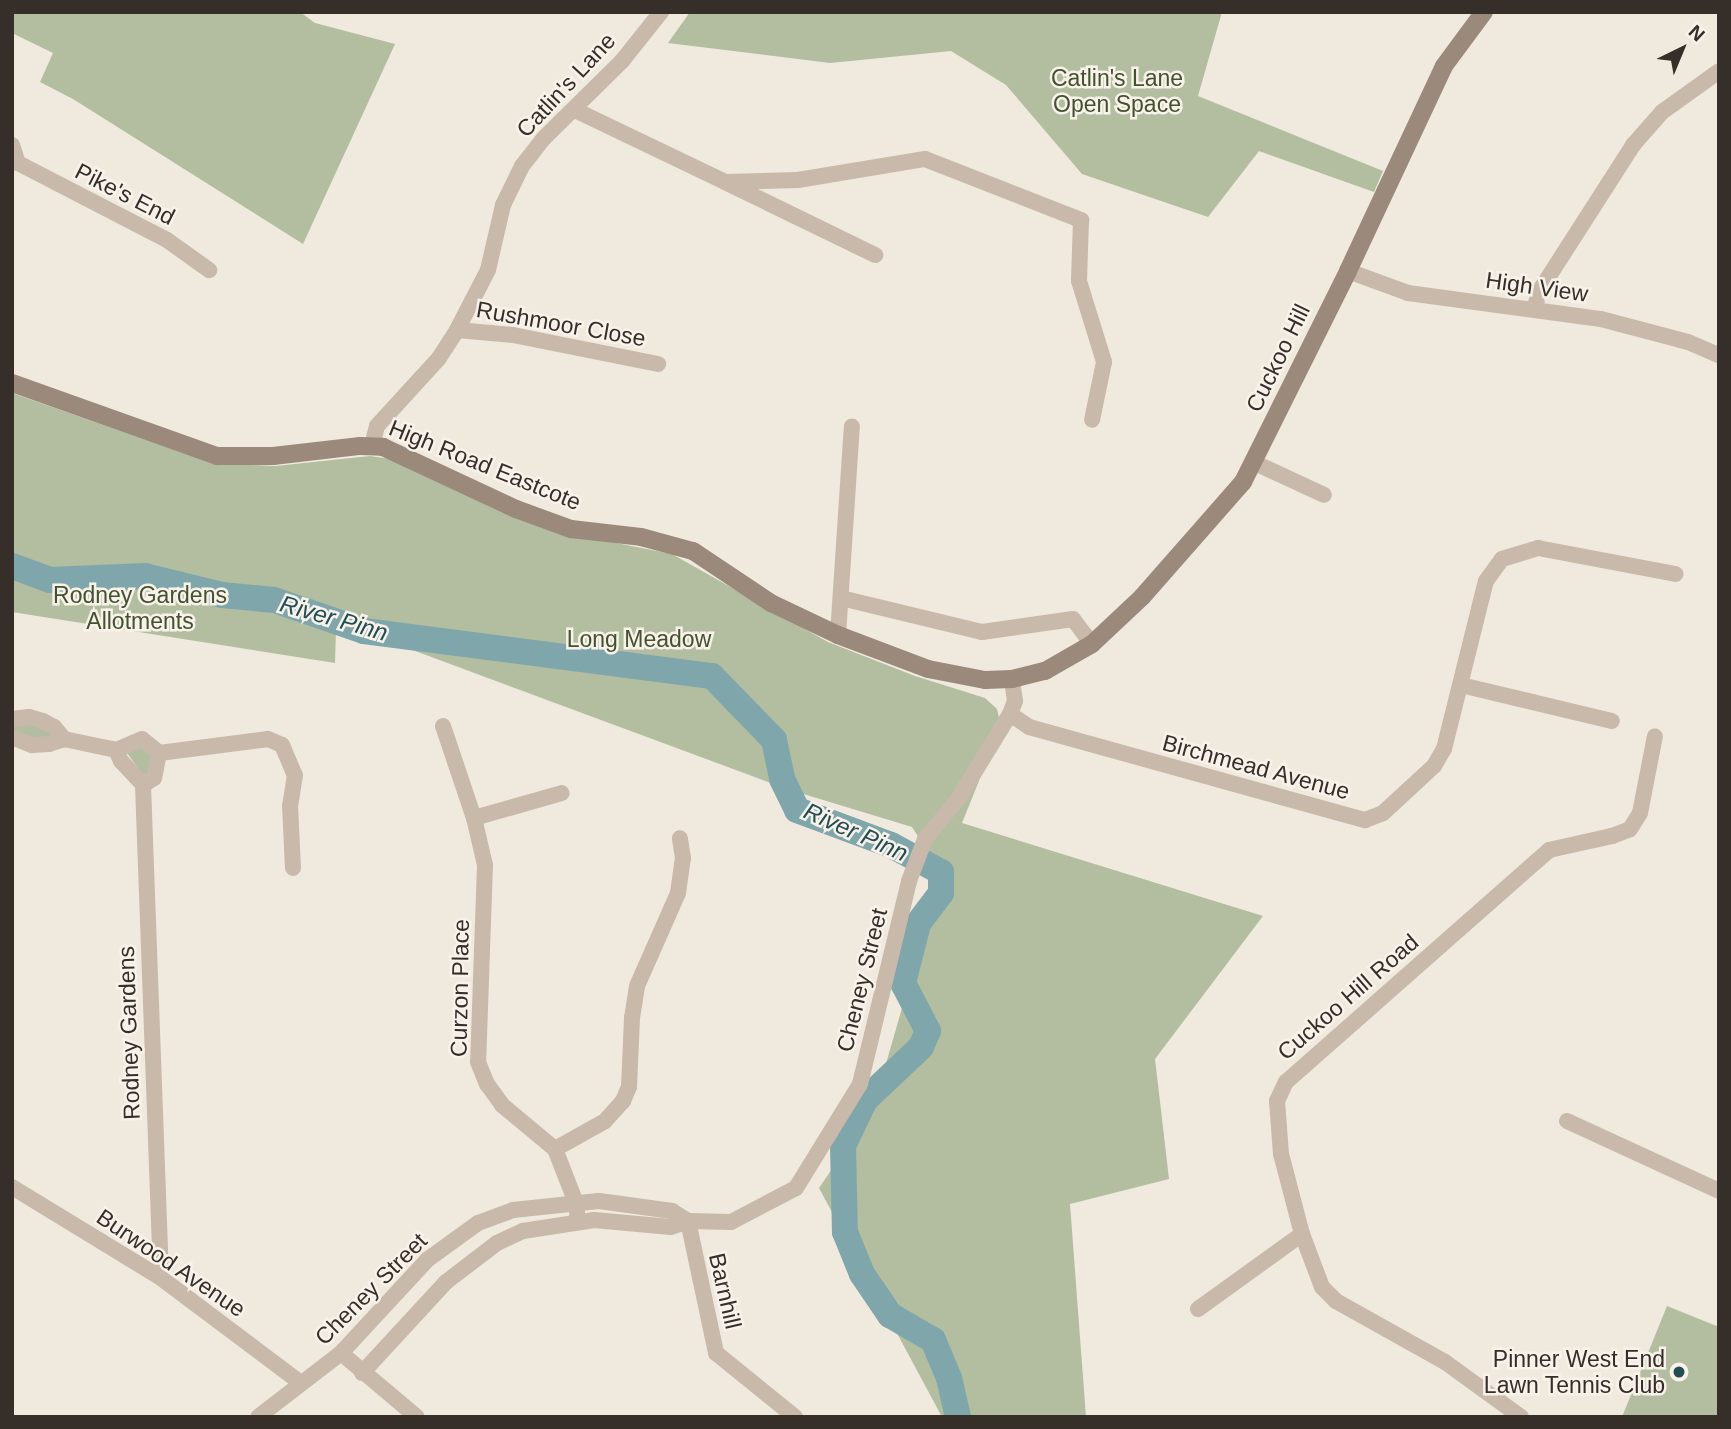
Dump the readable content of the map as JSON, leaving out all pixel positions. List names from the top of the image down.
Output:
{
  "streets": {
    "main road": ["Cuckoo Hill", "High Road Eastcote"],
    "street": [
      "Catlin's Lane",
      "Pike's End",
      "High View",
      "Rushmoor Close",
      "Birchmead Avenue",
      "Cheney Street",
      "Curzon Place",
      "Cuckoo Hill Road",
      "Rodney Gardens",
      "Burwood Avenue",
      "Barnhill"
    ]
  },
  "crossings": [
    ["Catlin's Lane", "Rushmoor Close"],
    ["Catlin's Lane", "High Road Eastcote"],
    ["High View", "Cuckoo Hill"],
    ["Cuckoo Hill", "High Road Eastcote"],
    ["High Road Eastcote", "Cheney Street"],
    ["Birchmead Avenue", "Cheney Street"],
    ["Cheney Street", "Curzon Place"],
    ["Cheney Street", "Burwood Avenue"],
    ["Cheney Street", "Barnhill"],
    ["Rodney Gardens", "Burwood Avenue"]
  ],
  "water": ["River Pinn"],
  "parks": ["Catlin's Lane Open Space", "Rodney Gardens Allotments", "Long Meadow"],
  "places": ["Pinner West End Lawn Tennis Club"],
  "north": "top right"
}
